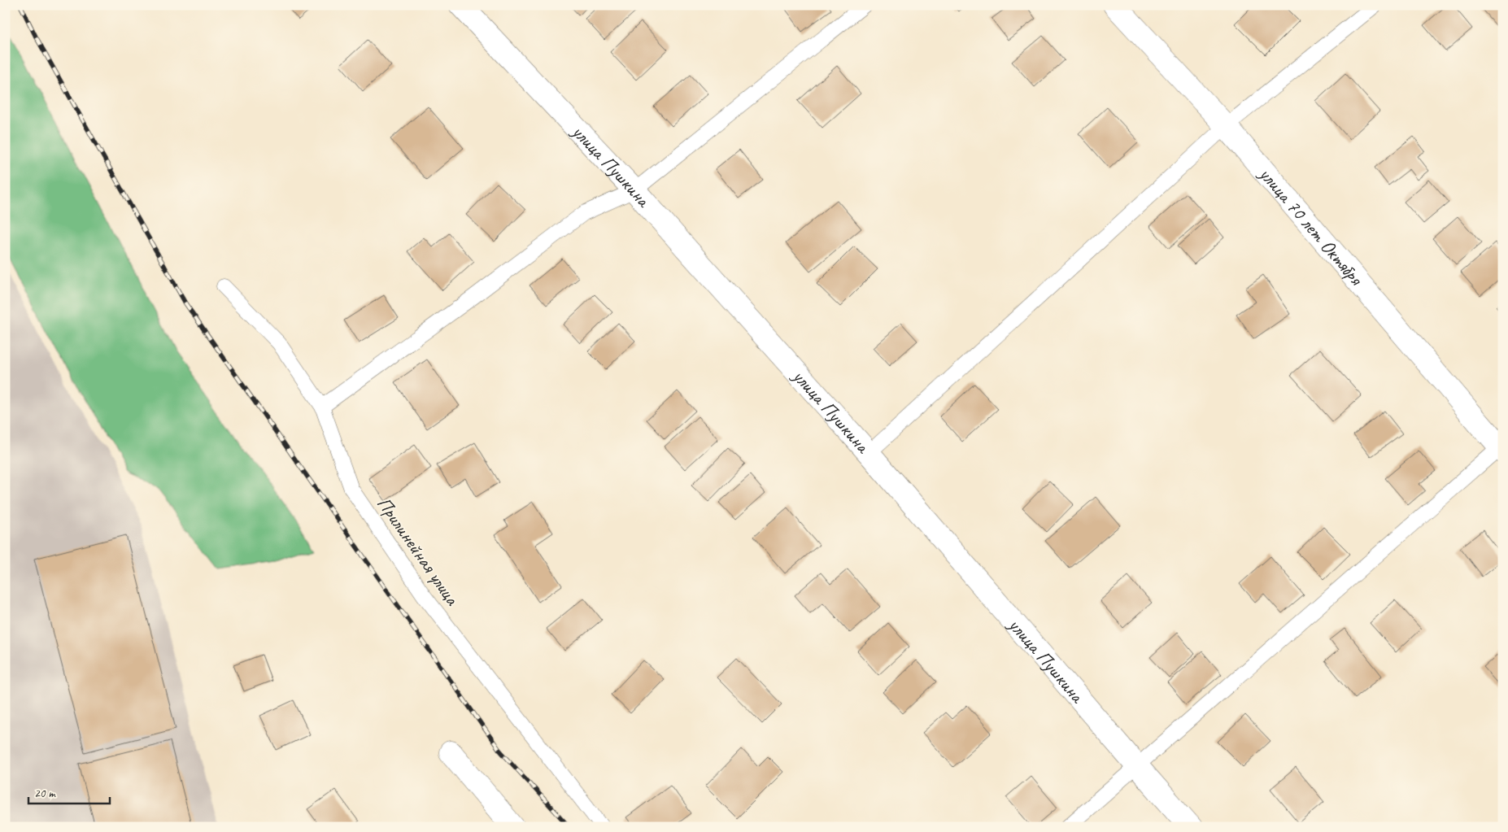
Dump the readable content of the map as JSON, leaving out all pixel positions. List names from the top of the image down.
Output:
{
  "streets": {
    "street": ["улица Пушкина", "улица 70 лет Октября"],
    "lane": ["Прилинейная улица"]
  },
  "scale_bar": "20 m"
}
